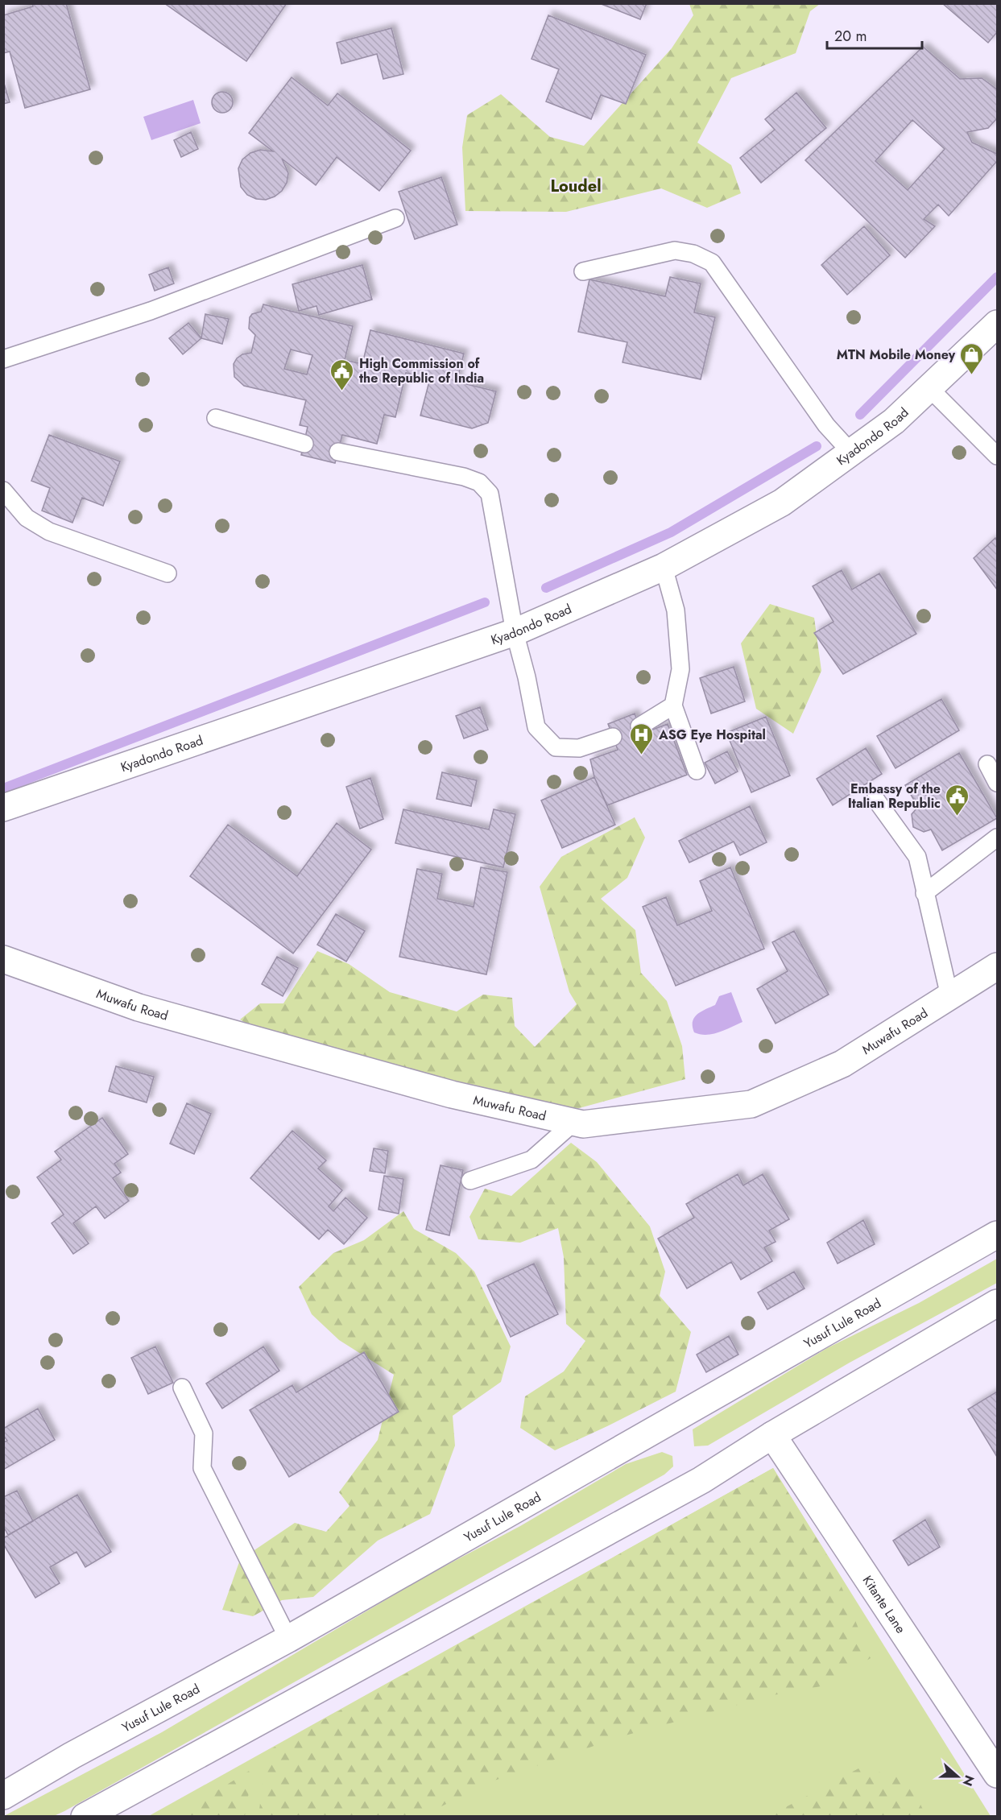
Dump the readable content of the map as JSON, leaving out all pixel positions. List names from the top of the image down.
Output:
{
  "streets": {
    "main road": [
      "Kyadondo Road",
      "Muwafu Road",
      "Yusuf Lule Road",
      "Kitante Lane"
    ]
  },
  "districts": ["Loudel"],
  "places": {
    "shop": ["MTN Mobile Money"],
    "public building": ["High Commission of the Republic of India", "Embassy of the Italian Republic"],
    "hospital": ["ASG Eye Hospital"]
  },
  "scale_bar": "20 m",
  "north": "right"
}
